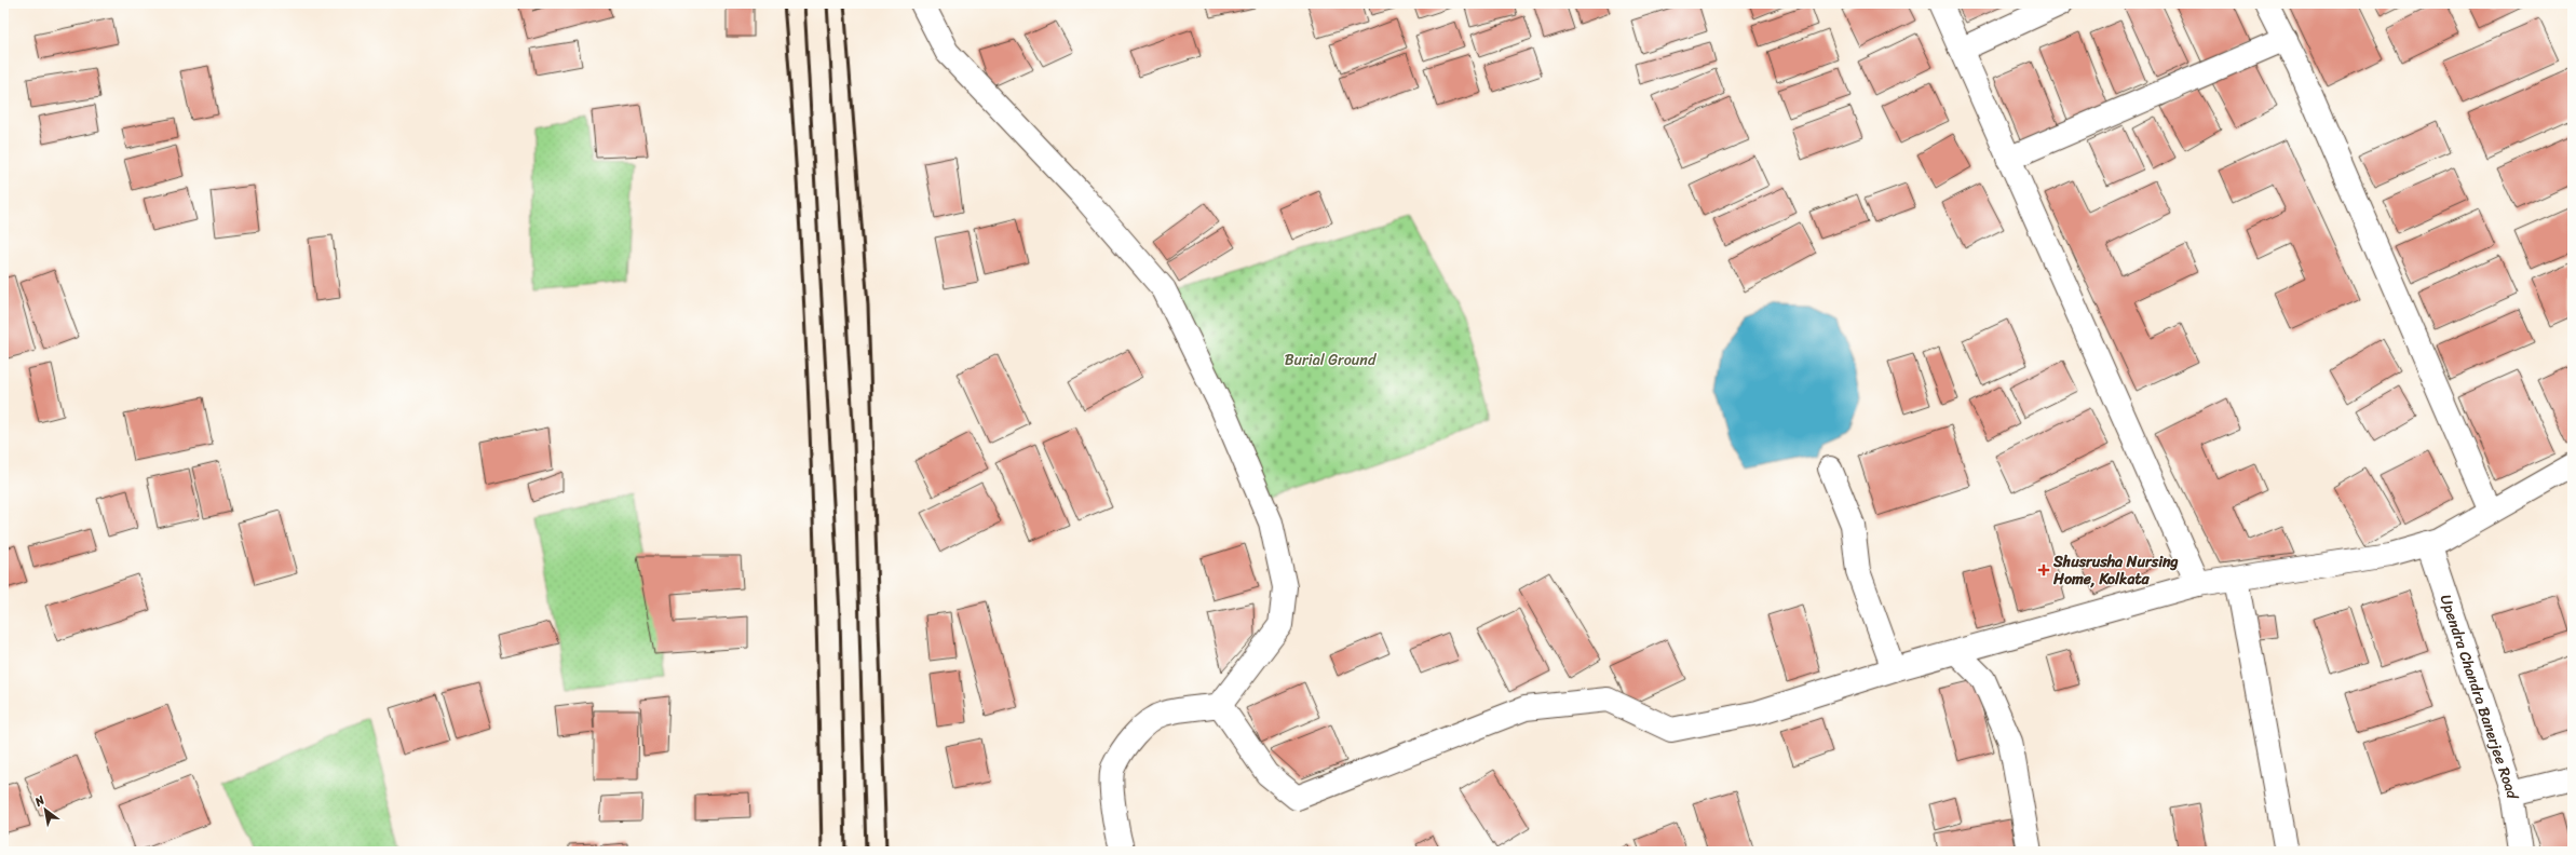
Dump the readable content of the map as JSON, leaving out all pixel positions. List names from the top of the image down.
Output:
{
  "streets": {
    "street": ["Upendra Chandra Banerjee Road"]
  },
  "parks": ["Burial Ground"],
  "places": {
    "health": ["Shusrusha Nursing Home, Kolkata"]
  },
  "north": "top left"
}
